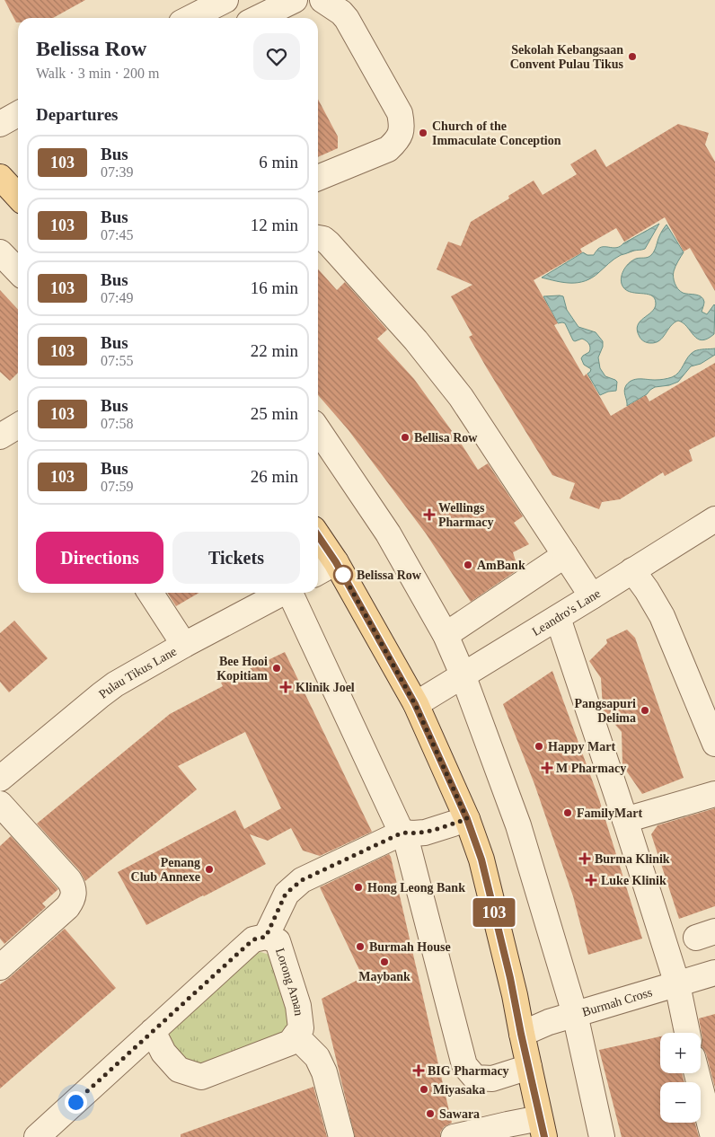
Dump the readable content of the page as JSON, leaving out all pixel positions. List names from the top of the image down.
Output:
{
  "streets": {
    "street": [
      "Leandro's Lane",
      "Pulau Tikus Lane",
      "Lorong Aman",
      "Burmah Cross"
    ]
  },
  "places": {
    "other": [
      "Sekolah Kebangsaan Convent Pulau Tikus",
      "Church of the Immaculate Conception",
      "Bellisa Row",
      "AmBank",
      "Belissa Row",
      "Bee Hooi Kopitiam",
      "Pangsapuri Delima",
      "Happy Mart",
      "FamilyMart",
      "Penang Club Annexe",
      "Hong Leong Bank",
      "Burmah House",
      "Maybank",
      "Miyasaka",
      "Sawara"
    ],
    "health": [
      "Wellings Pharmacy",
      "Klinik Joel",
      "M Pharmacy",
      "Burma Klinik",
      "Luke Klinik",
      "BIG Pharmacy"
    ]
  },
  "lines": ["bus line 103"],
  "page": {
    "on_map": "103",
    "heading": [
      ["Belissa Row", "Walk · 3 min · 200 m"],
      "Departures"
    ],
    "list": [
      {
        "mark": "103",
        "name": "Bus",
        "note": "07:39",
        "value": "6 min"
      },
      {
        "mark": "103",
        "name": "Bus",
        "note": "07:45",
        "value": "12 min"
      },
      {
        "mark": "103",
        "name": "Bus",
        "note": "07:49",
        "value": "16 min"
      },
      {
        "mark": "103",
        "name": "Bus",
        "note": "07:55",
        "value": "22 min"
      },
      {
        "mark": "103",
        "name": "Bus",
        "note": "07:58",
        "value": "25 min"
      },
      {
        "mark": "103",
        "name": "Bus",
        "note": "07:59",
        "value": "26 min"
      }
    ],
    "buttons": ["Directions", "Tickets"],
    "map_buttons": ["+", "−"]
  }
}
